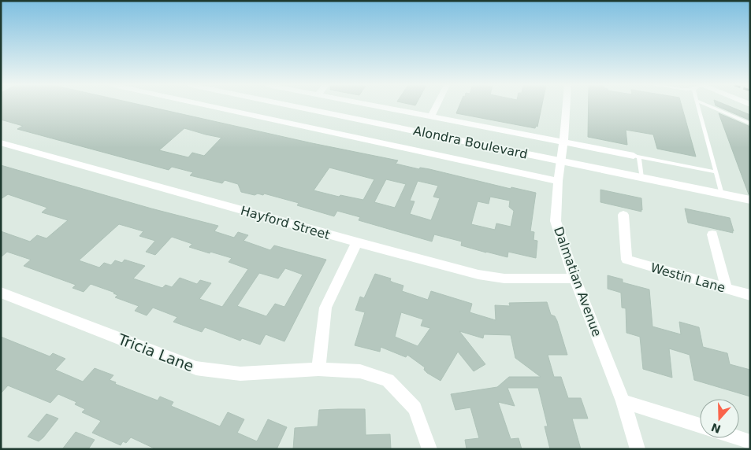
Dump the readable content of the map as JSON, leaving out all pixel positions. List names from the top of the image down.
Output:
{
  "streets": {
    "main road": ["Alondra Boulevard"],
    "street": [
      "Hayford Street",
      "Westin Lane",
      "Dalmatian Avenue",
      "Tricia Lane"
    ]
  },
  "crossings": [
    ["Alondra Boulevard", "Dalmatian Avenue"],
    ["Hayford Street", "Dalmatian Avenue"]
  ],
  "north": "bottom"
}
